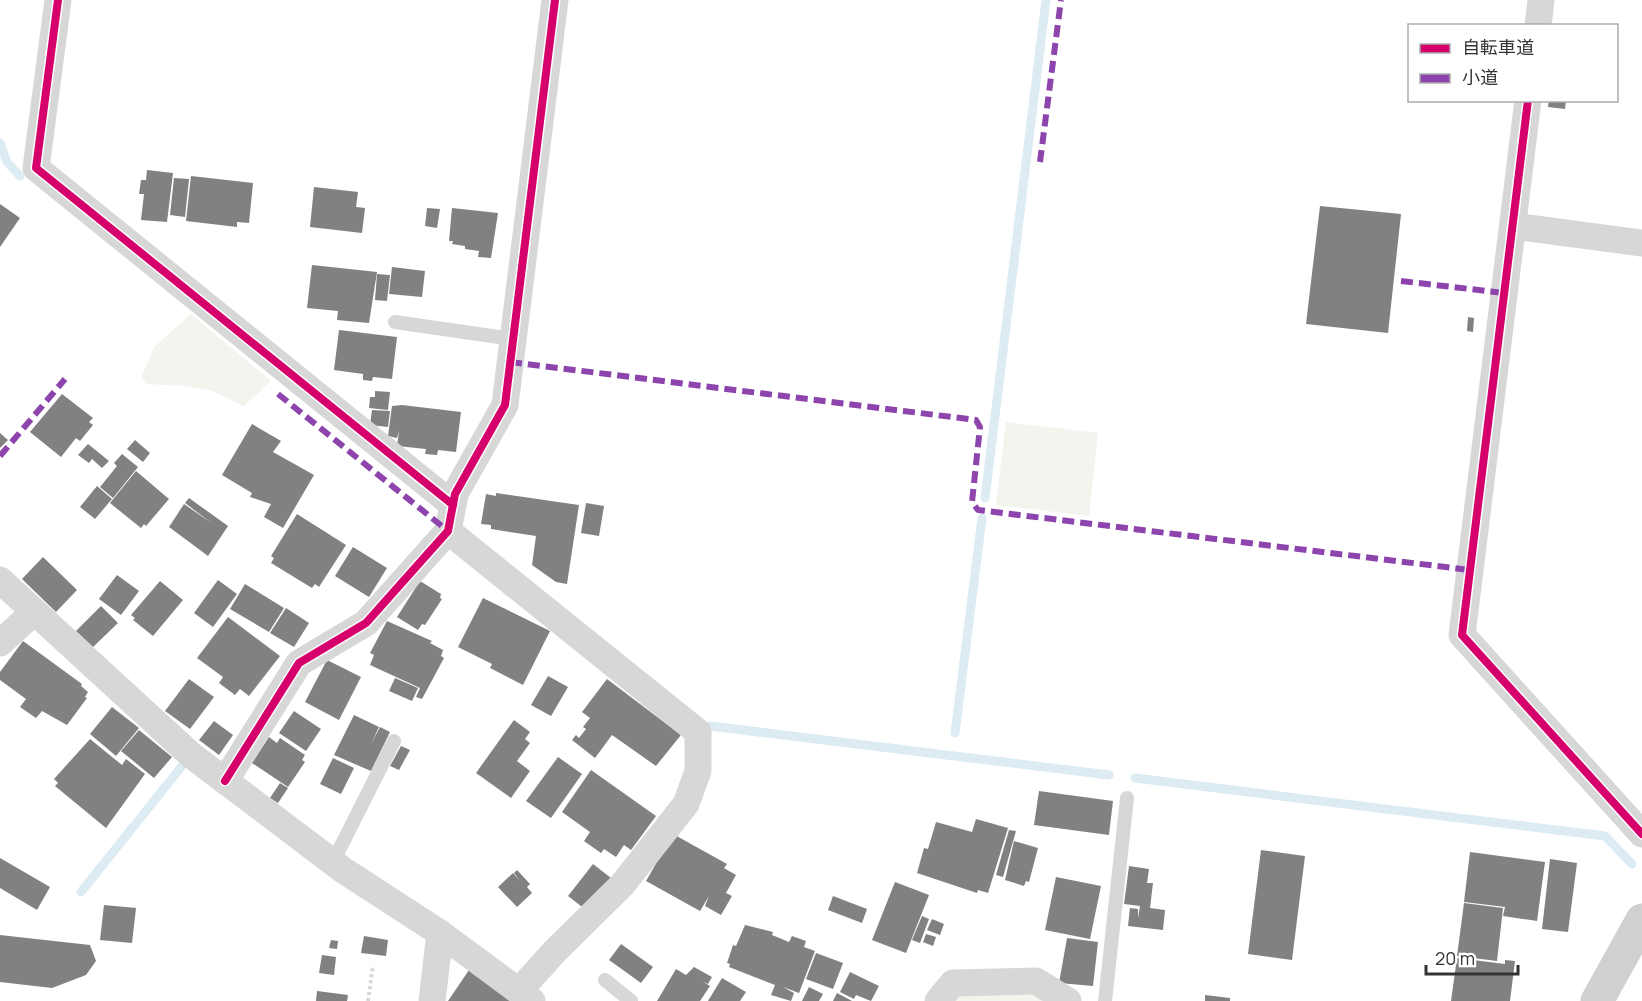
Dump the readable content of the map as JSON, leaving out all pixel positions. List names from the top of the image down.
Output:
{
  "legend": ["自転車道", "小道"],
  "scale_bar": "20 m"
}
